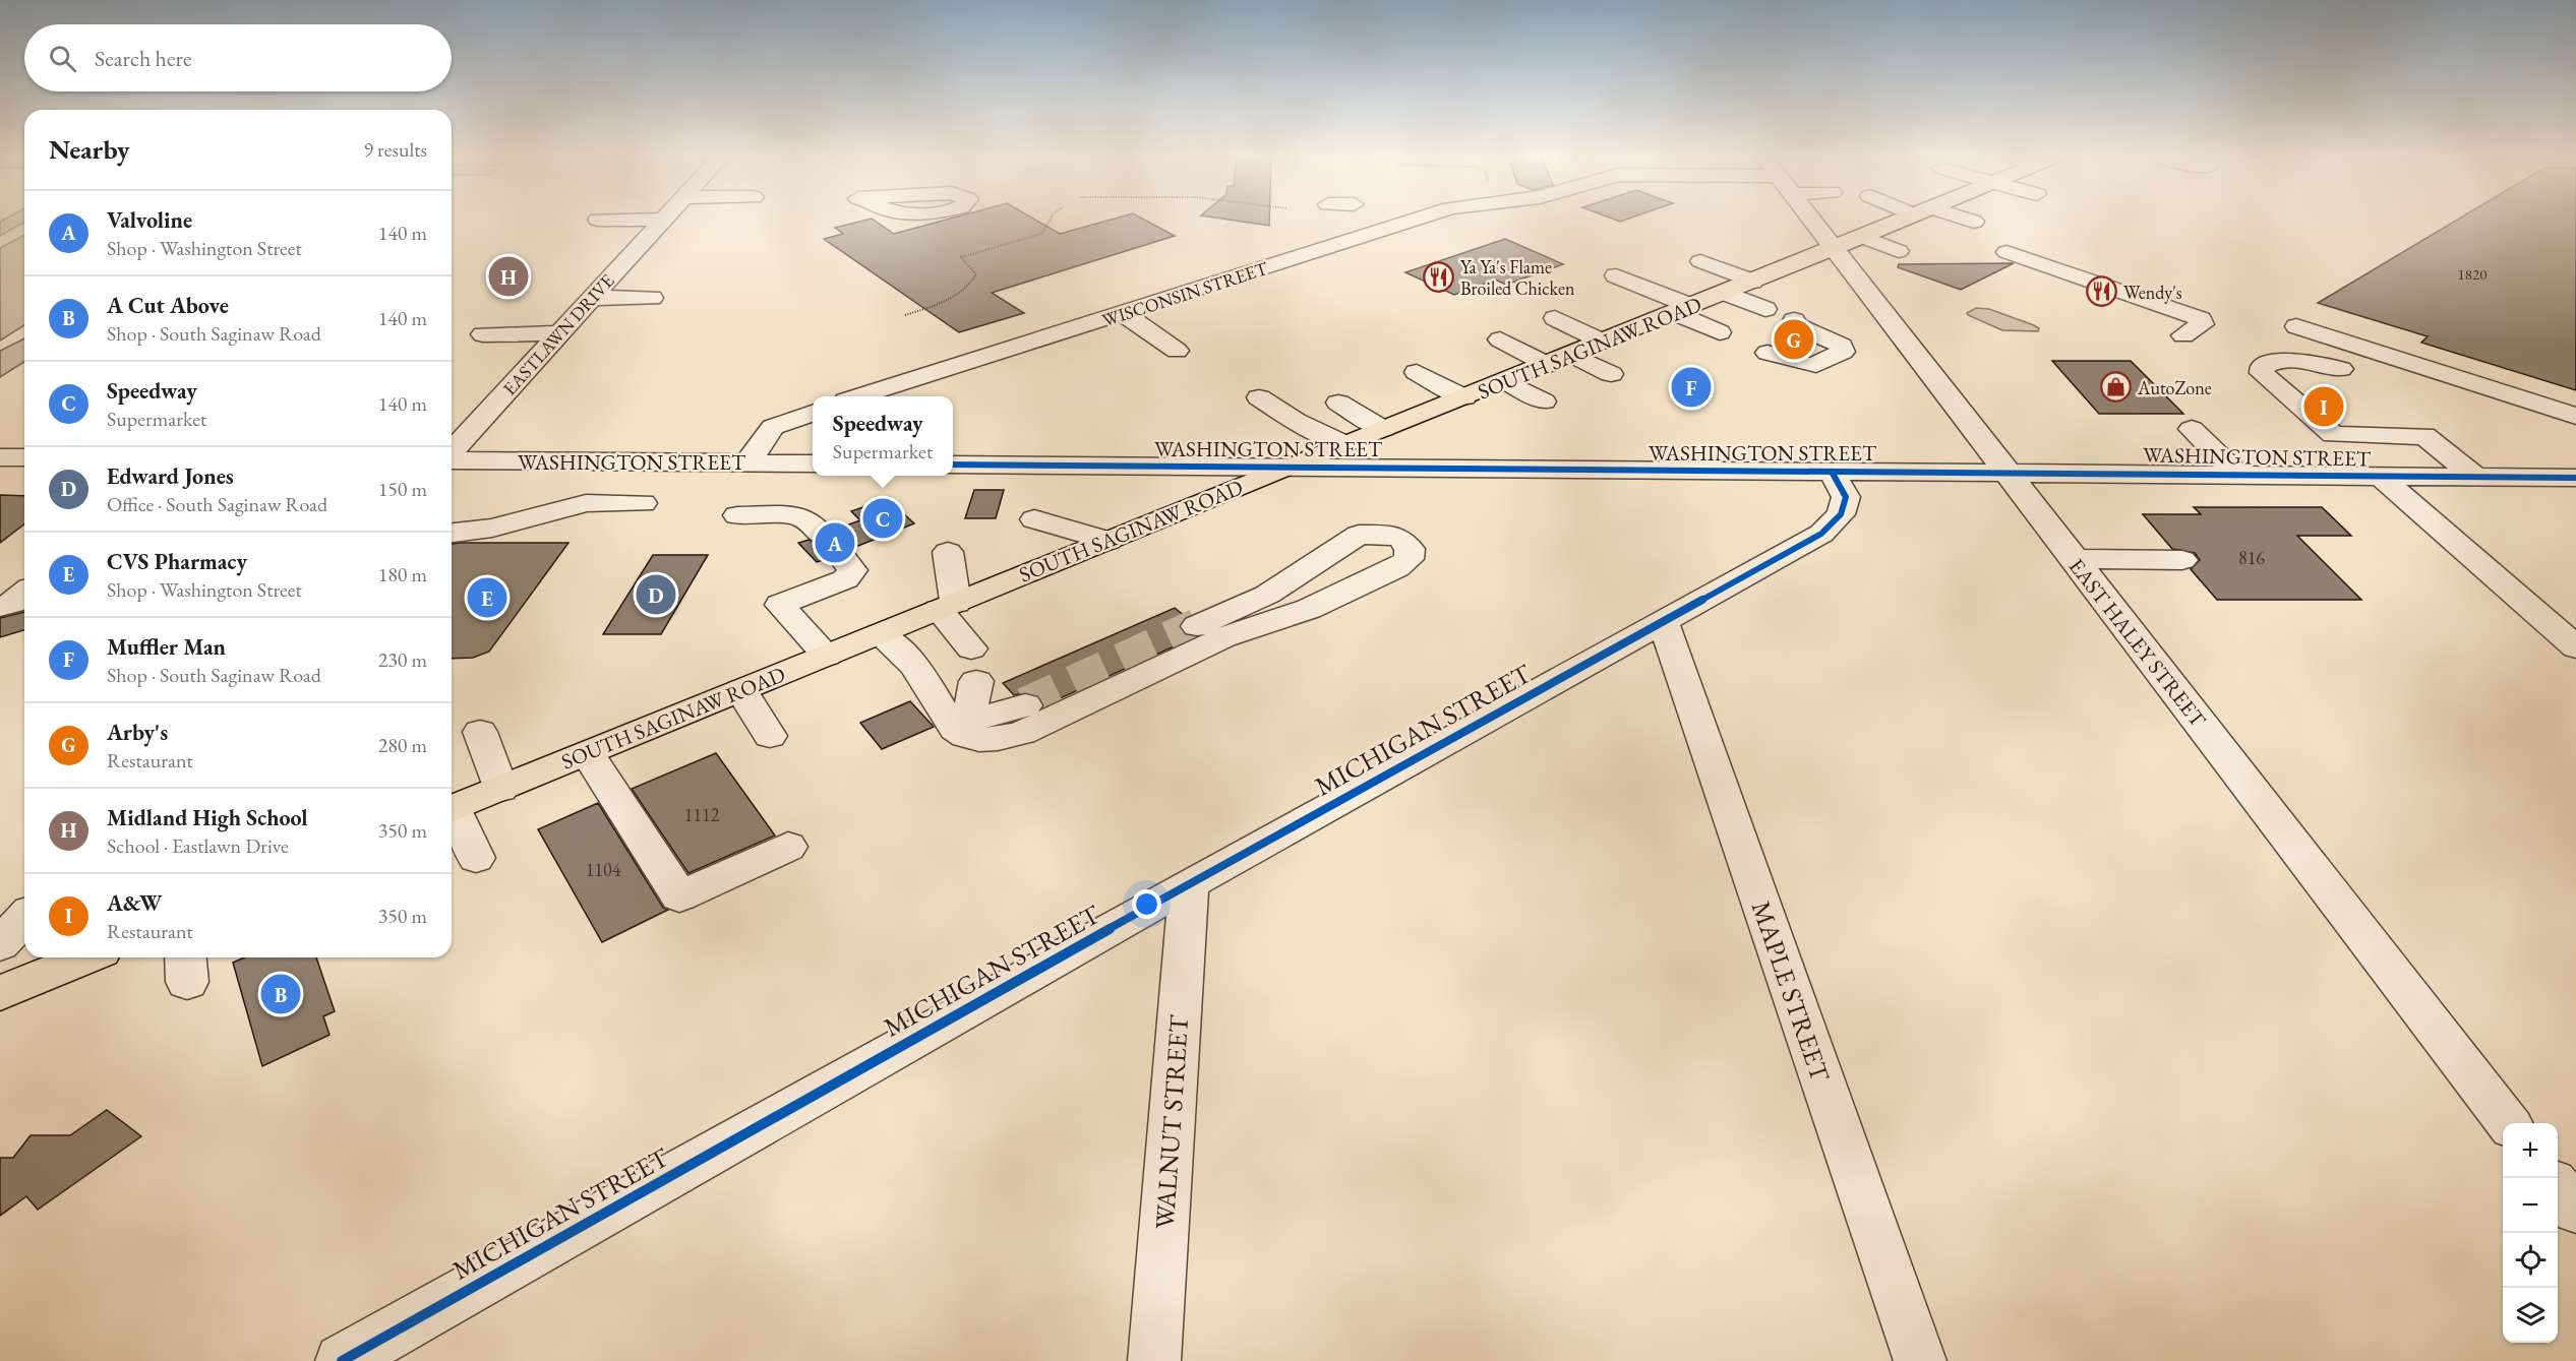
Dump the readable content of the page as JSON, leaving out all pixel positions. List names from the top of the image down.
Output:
{
  "streets": {
    "main road": ["SOUTH SAGINAW ROAD"],
    "street": [
      "WISCONSIN STREET",
      "EASTLAWN DRIVE",
      "WASHINGTON STREET",
      "EAST HALEY STREET",
      "MICHIGAN STREET",
      "MAPLE STREET",
      "WALNUT STREET"
    ]
  },
  "crossings": [
    ["SOUTH SAGINAW ROAD", "WASHINGTON STREET"],
    ["SOUTH SAGINAW ROAD", "EAST HALEY STREET"],
    ["WASHINGTON STREET", "EAST HALEY STREET"],
    ["WASHINGTON STREET", "MICHIGAN STREET"],
    ["MICHIGAN STREET", "MAPLE STREET"],
    ["MICHIGAN STREET", "WALNUT STREET"]
  ],
  "places": {
    "restaurant": ["Ya Ya's Flame Broiled Chicken", "Wendy's"],
    "shop": ["AutoZone"]
  },
  "house_numbers": [
    "1820",
    "816",
    "1112",
    "1104"
  ],
  "page": {
    "search": "Search here",
    "heading": ["Nearby", "9 results"],
    "list": [
      {
        "mark": "A",
        "name": "Valvoline",
        "note": "Shop · Washington Street",
        "value": "140 m"
      },
      {
        "mark": "B",
        "name": "A Cut Above",
        "note": "Shop · South Saginaw Road",
        "value": "140 m"
      },
      {
        "mark": "C",
        "name": "Speedway",
        "note": "Supermarket",
        "value": "140 m"
      },
      {
        "mark": "D",
        "name": "Edward Jones",
        "note": "Office · South Saginaw Road",
        "value": "150 m"
      },
      {
        "mark": "E",
        "name": "CVS Pharmacy",
        "note": "Shop · Washington Street",
        "value": "180 m"
      },
      {
        "mark": "F",
        "name": "Muffler Man",
        "note": "Shop · South Saginaw Road",
        "value": "230 m"
      },
      {
        "mark": "G",
        "name": "Arby's",
        "note": "Restaurant",
        "value": "280 m"
      },
      {
        "mark": "H",
        "name": "Midland High School",
        "note": "School · Eastlawn Drive",
        "value": "350 m"
      },
      {
        "mark": "I",
        "name": "A&W",
        "note": "Restaurant",
        "value": "350 m"
      }
    ],
    "pins": [
      "H",
      "G",
      "F",
      "I",
      "C",
      "A",
      "D",
      "E",
      "B"
    ],
    "popup": ["Speedway", "Supermarket"],
    "map_buttons": ["+", "−"]
  }
}
